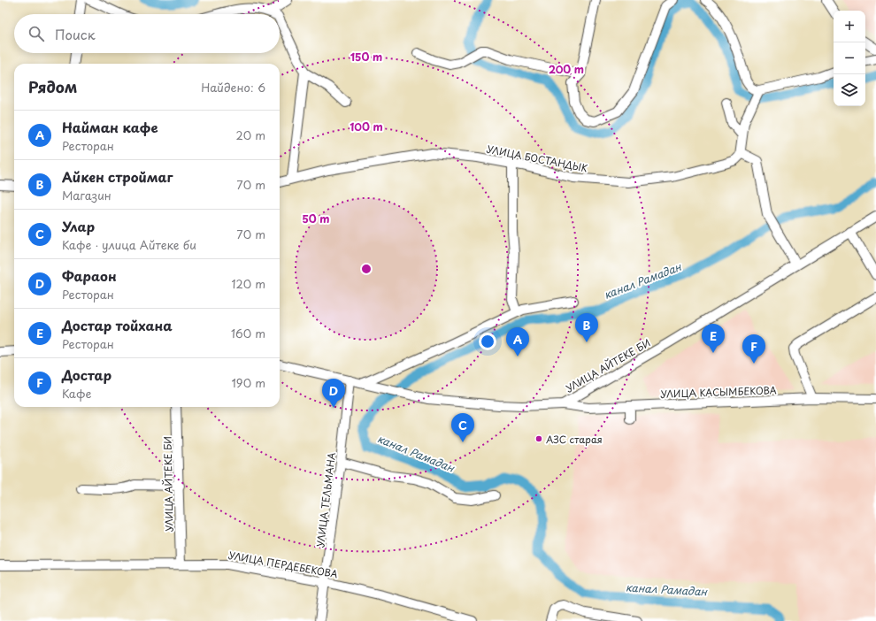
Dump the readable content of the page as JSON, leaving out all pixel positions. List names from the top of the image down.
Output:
{
  "streets": {
    "street": [
      "УЛИЦА БОСТАНДЫК",
      "УЛИЦА АЙТЕКЕ БИ",
      "УЛИЦА КАСЫМБЕКОВА",
      "УЛИЦА ТЕЛЬМАНА",
      "УЛИЦА ПЕРДЕБЕКОВА"
    ]
  },
  "crossings": [
    ["УЛИЦА АЙТЕКЕ БИ", "УЛИЦА КАСЫМБЕКОВА"],
    ["УЛИЦА АЙТЕКЕ БИ", "УЛИЦА ТЕЛЬМАНА"],
    ["УЛИЦА АЙТЕКЕ БИ", "УЛИЦА ПЕРДЕБЕКОВА"],
    ["УЛИЦА ТЕЛЬМАНА", "УЛИЦА ПЕРДЕБЕКОВА"]
  ],
  "water": ["канал Рамадан"],
  "places": ["АЗС старая"],
  "page": {
    "map_buttons": ["+", "−"],
    "search": "Поиск",
    "heading": ["Рядом", "Найдено: 6"],
    "list": [
      {
        "mark": "A",
        "name": "Найман кафе",
        "note": "Ресторан",
        "value": "20 m"
      },
      {
        "mark": "B",
        "name": "Айкен строймаг",
        "note": "Магазин",
        "value": "70 m"
      },
      {
        "mark": "C",
        "name": "Улар",
        "note": "Кафе · улица Айтеке би",
        "value": "70 m"
      },
      {
        "mark": "D",
        "name": "Фараон",
        "note": "Ресторан",
        "value": "120 m"
      },
      {
        "mark": "E",
        "name": "Достар тойхана",
        "note": "Ресторан",
        "value": "160 m"
      },
      {
        "mark": "F",
        "name": "Достар",
        "note": "Кафе",
        "value": "190 m"
      }
    ],
    "pins": [
      "B",
      "E",
      "A",
      "F",
      "D",
      "C"
    ]
  },
  "rings": [
    "150 m",
    "200 m",
    "100 m",
    "50 m"
  ]
}
